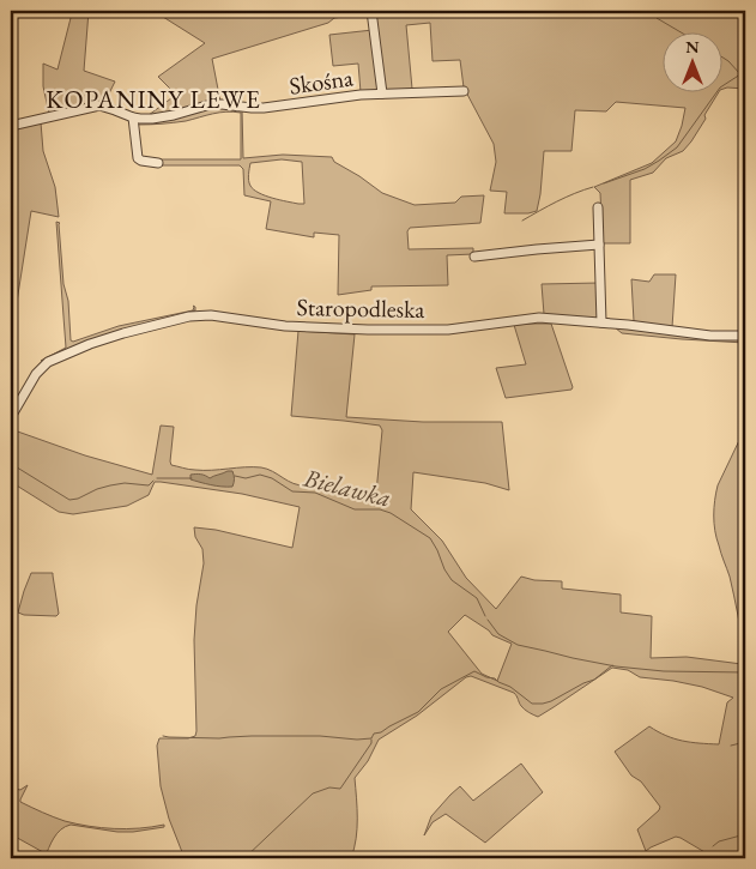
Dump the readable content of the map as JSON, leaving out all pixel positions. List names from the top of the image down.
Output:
{
  "streets": {
    "street": ["Skośna", "Staropodleska"]
  },
  "districts": ["KOPANINY LEWE"],
  "water": ["Bielawka"],
  "north": "top"
}
